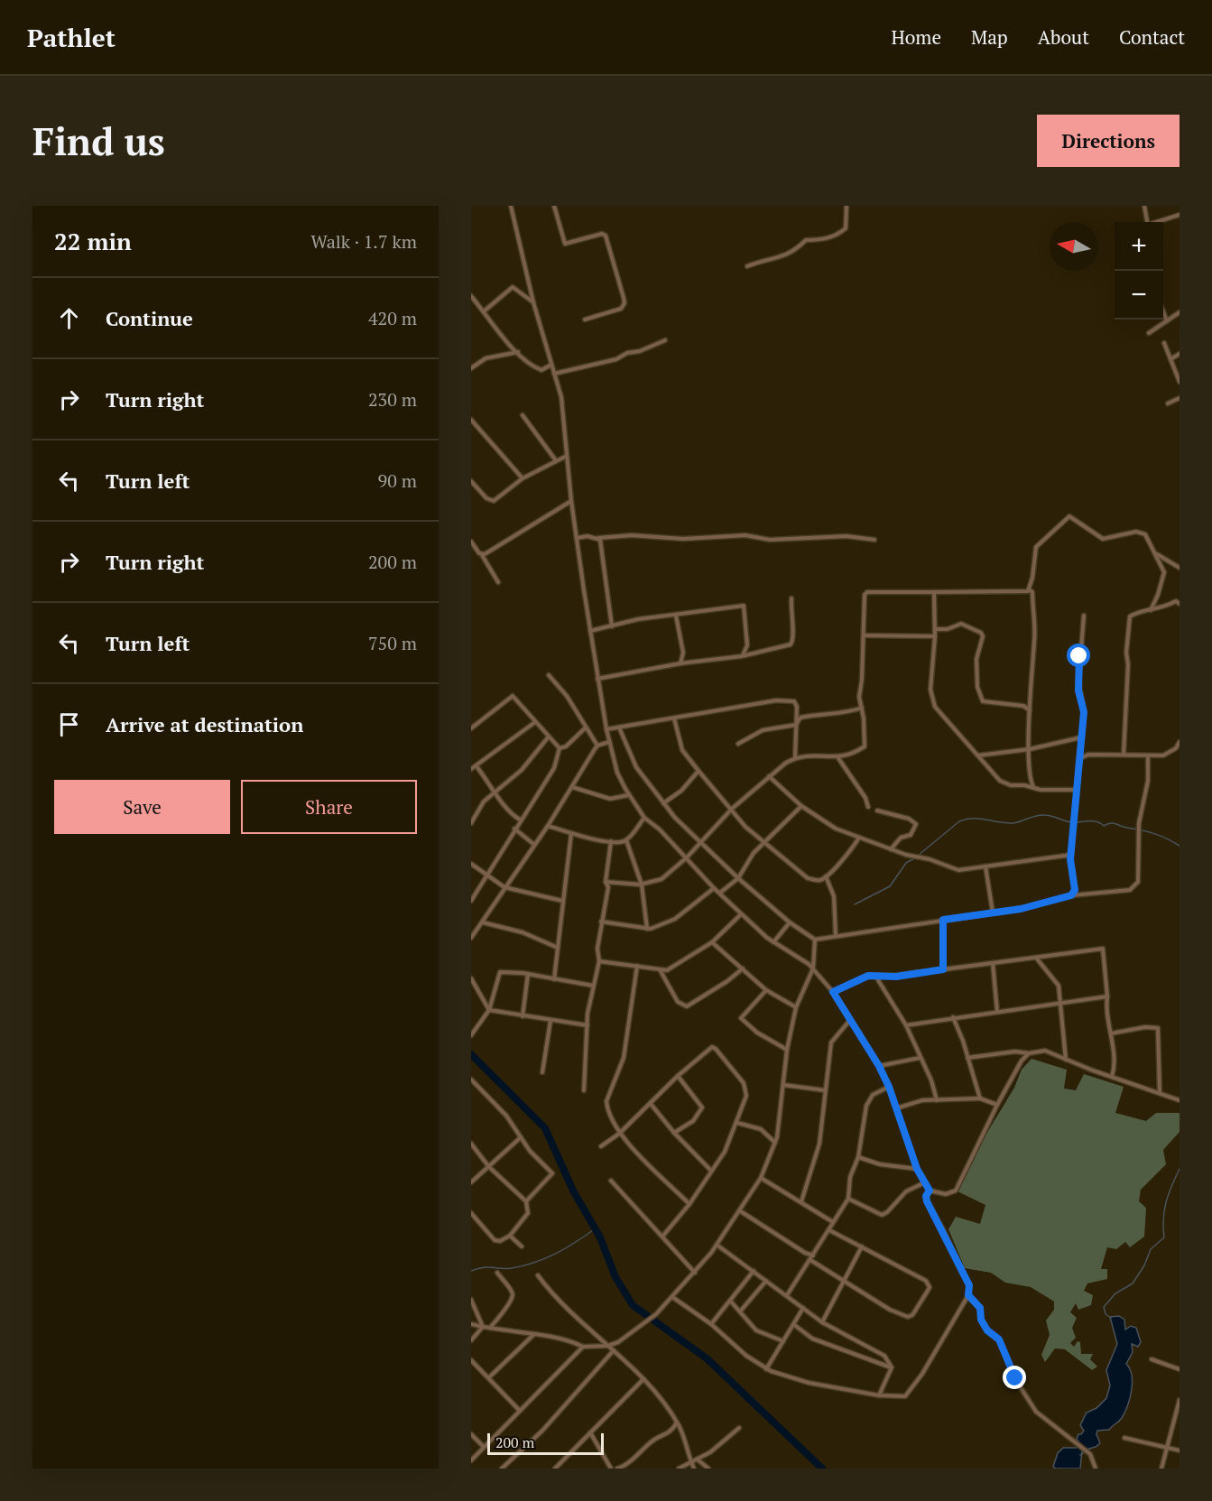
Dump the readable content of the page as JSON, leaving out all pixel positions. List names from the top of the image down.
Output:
{
  "scale_bar": "200 m",
  "north": "left",
  "page": {
    "header": "Pathlet",
    "nav": [
      "Home",
      "Map",
      "About",
      "Contact"
    ],
    "buttons": [
      "Directions",
      ["Save", "Share"]
    ],
    "title": "Find us",
    "heading": ["22 min", "Walk · 1.7 km"],
    "map_buttons": ["+", "−"],
    "list": [
      ["Continue", "420 m"],
      ["Turn right", "230 m"],
      ["Turn left", "90 m"],
      ["Turn right", "200 m"],
      ["Turn left", "750 m"],
      "Arrive at destination"
    ],
    "scale": "200 m"
  }
}
